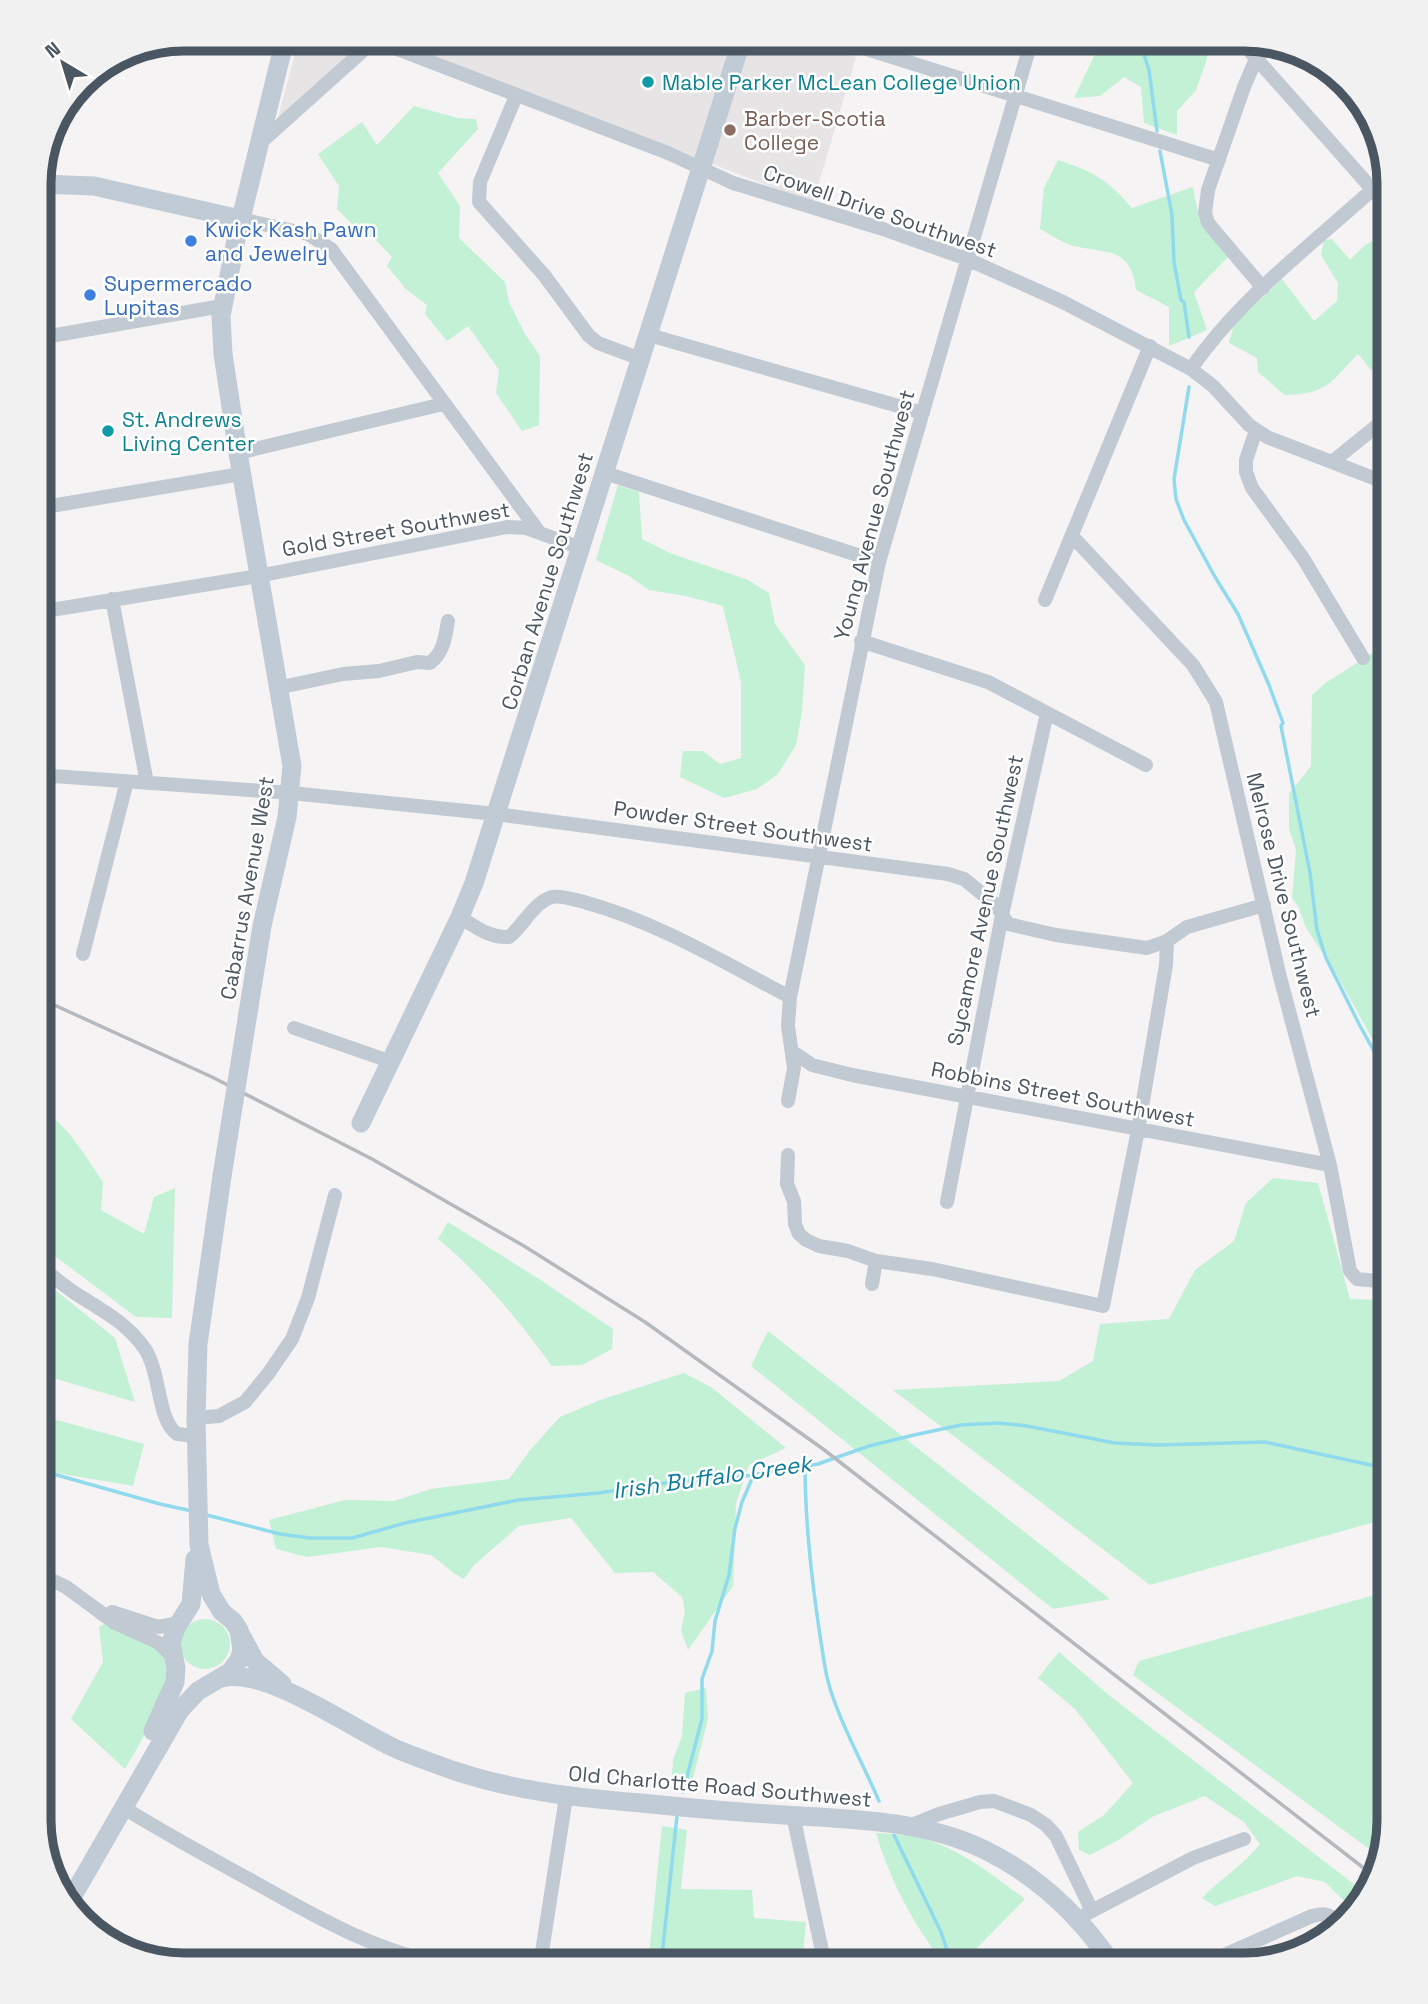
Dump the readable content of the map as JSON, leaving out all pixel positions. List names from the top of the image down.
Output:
{
  "streets": {
    "main road": ["Corban Avenue Southwest", "Cabarrus Avenue West", "Old Charlotte Road Southwest"],
    "street": [
      "Crowell Drive Southwest",
      "Young Avenue Southwest",
      "Gold Street Southwest",
      "Powder Street Southwest",
      "Melrose Drive Southwest",
      "Sycamore Avenue Southwest",
      "Robbins Street Southwest"
    ]
  },
  "crossings": [
    ["Crowell Drive Southwest", "Young Avenue Southwest"],
    ["Crowell Drive Southwest", "Corban Avenue Southwest"],
    ["Young Avenue Southwest", "Powder Street Southwest"],
    ["Young Avenue Southwest", "Robbins Street Southwest"],
    ["Gold Street Southwest", "Corban Avenue Southwest"],
    ["Gold Street Southwest", "Cabarrus Avenue West"],
    ["Corban Avenue Southwest", "Powder Street Southwest"],
    ["Powder Street Southwest", "Cabarrus Avenue West"],
    ["Powder Street Southwest", "Sycamore Avenue Southwest"],
    ["Cabarrus Avenue West", "Old Charlotte Road Southwest"],
    ["Melrose Drive Southwest", "Robbins Street Southwest"],
    ["Sycamore Avenue Southwest", "Robbins Street Southwest"]
  ],
  "water": ["Irish Buffalo Creek"],
  "places": [
    "Mable Parker McLean College Union",
    "Barber-Scotia College",
    "Kwick Kash Pawn and Jewelry",
    "Supermercado Lupitas",
    "St. Andrews Living Center"
  ],
  "north": "top left"
}
